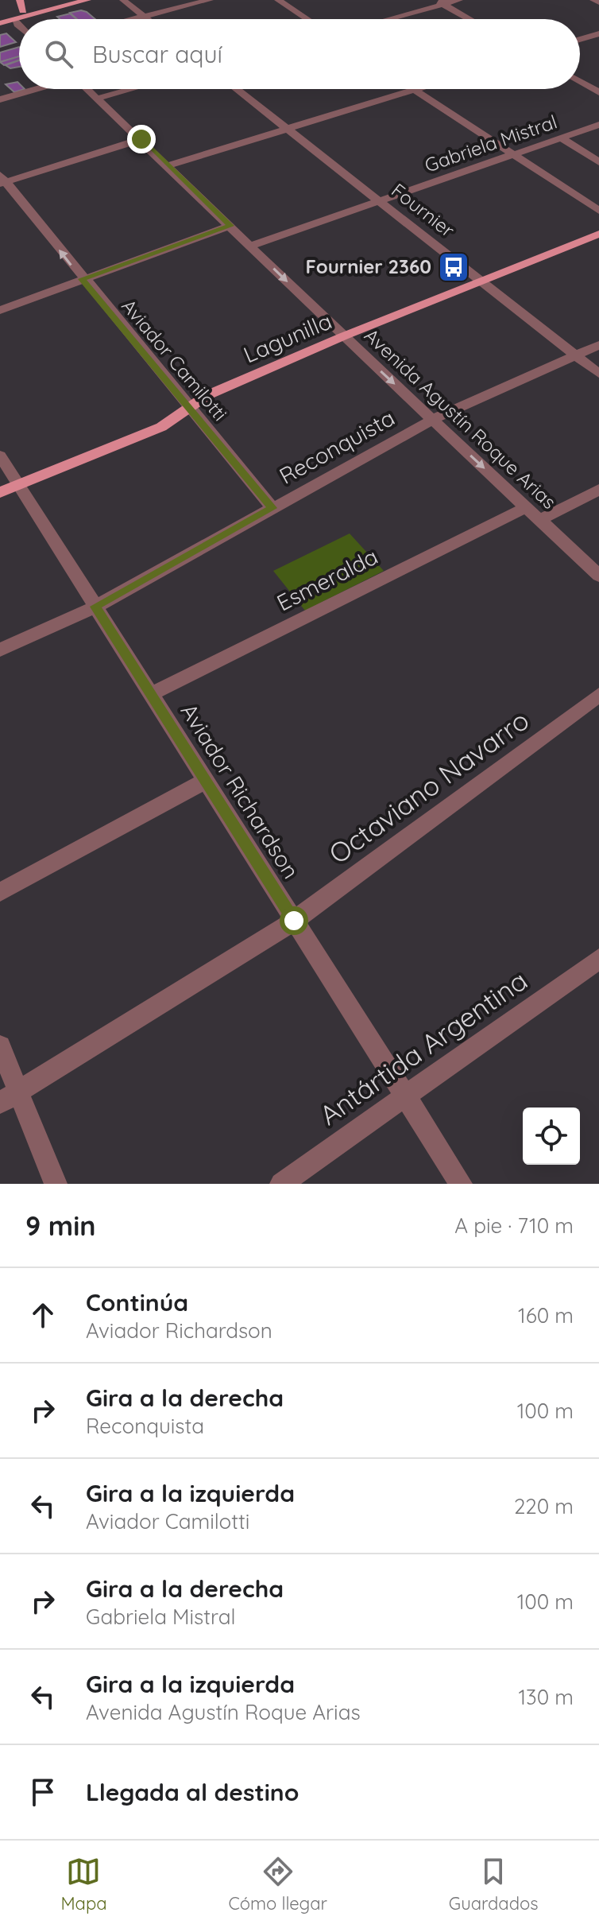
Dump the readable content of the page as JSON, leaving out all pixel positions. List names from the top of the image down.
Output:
{
  "streets": {
    "main road": ["Lagunilla"],
    "street": [
      "Gabriela Mistral",
      "Fournier",
      "Aviador Camilotti",
      "Avenida Agustín Roque Arias",
      "Reconquista",
      "Esmeralda",
      "Octaviano Navarro",
      "Aviador Richardson",
      "Antártida Argentina"
    ]
  },
  "crossings": [
    ["Gabriela Mistral", "Fournier"],
    ["Gabriela Mistral", "Avenida Agustín Roque Arias"],
    ["Fournier", "Lagunilla"],
    ["Fournier", "Reconquista"],
    ["Lagunilla", "Aviador Camilotti"],
    ["Lagunilla", "Avenida Agustín Roque Arias"],
    ["Lagunilla", "Aviador Richardson"],
    ["Aviador Camilotti", "Reconquista"],
    ["Avenida Agustín Roque Arias", "Reconquista"],
    ["Avenida Agustín Roque Arias", "Esmeralda"],
    ["Reconquista", "Aviador Richardson"],
    ["Esmeralda", "Aviador Richardson"],
    ["Octaviano Navarro", "Aviador Richardson"],
    ["Aviador Richardson", "Antártida Argentina"]
  ],
  "one_way": ["Avenida Agustín Roque Arias"],
  "places": {
    "bus stop": ["Fournier 2360"]
  },
  "page": {
    "search": "Buscar aquí",
    "heading": ["9 min", "A pie · 710 m"],
    "list": [
      ["Continúa", "Aviador Richardson", "160 m"],
      ["Gira a la derecha", "Reconquista", "100 m"],
      ["Gira a la izquierda", "Aviador Camilotti", "220 m"],
      ["Gira a la derecha", "Gabriela Mistral", "100 m"],
      ["Gira a la izquierda", "Avenida Agustín Roque Arias", "130 m"],
      "Llegada al destino"
    ],
    "nav": ["Mapa", "Cómo llegar", "Guardados"]
  }
}
